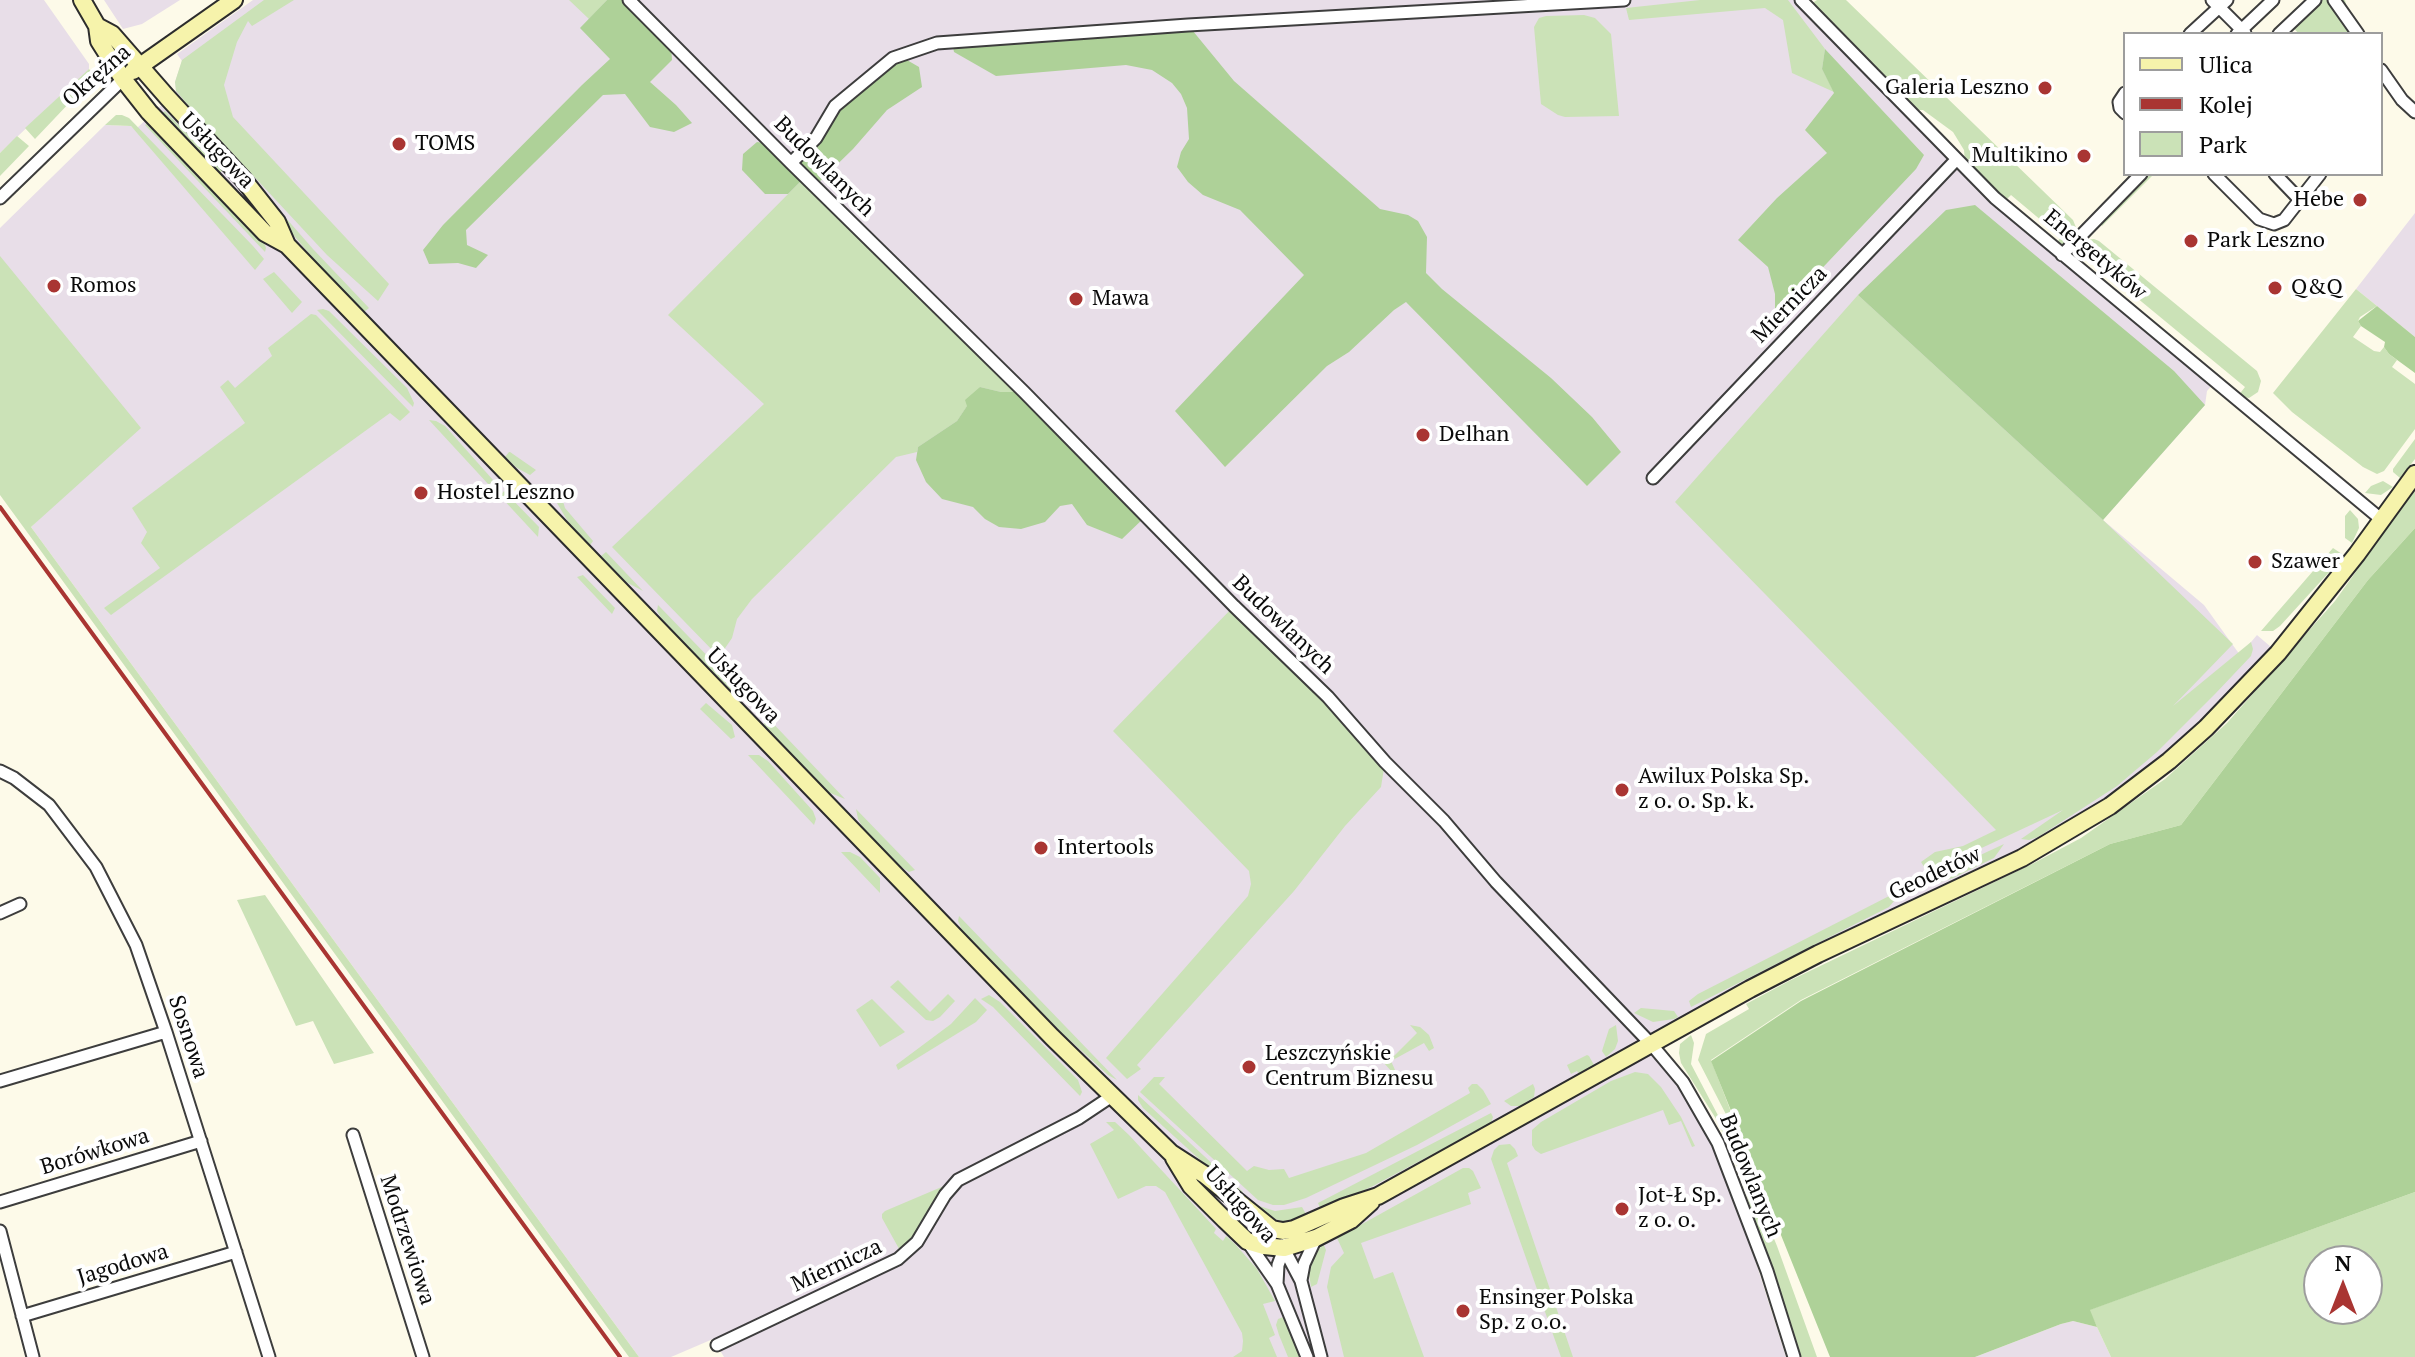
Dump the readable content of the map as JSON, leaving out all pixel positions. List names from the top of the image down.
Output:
{
  "streets": {
    "street": [
      "Okrężna",
      "Usługowa",
      "Budowlanych",
      "Energetyków",
      "Miernicza",
      "Geodetów",
      "Sosnowa",
      "Borówkowa",
      "Modrzewiowa",
      "Jagodowa"
    ]
  },
  "crossings": [
    ["Okrężna", "Usługowa"],
    ["Usługowa", "Miernicza"],
    ["Usługowa", "Geodetów"],
    ["Budowlanych", "Geodetów"],
    ["Energetyków", "Miernicza"],
    ["Energetyków", "Geodetów"],
    ["Sosnowa", "Borówkowa"],
    ["Sosnowa", "Jagodowa"]
  ],
  "places": [
    "Galeria Leszno",
    "TOMS",
    "Multikino",
    "Hebe",
    "Park Leszno",
    "Romos",
    "Q&Q",
    "Mawa",
    "Delhan",
    "Hostel Leszno",
    "Szawer",
    "Awilux Polska Sp. z o. o. Sp. k.",
    "Intertools",
    "Leszczyńskie Centrum Biznesu",
    "Jot-Ł Sp. z o. o.",
    "Ensinger Polska Sp. z o.o."
  ],
  "legend": ["Ulica", "Kolej", "Park"],
  "north": "top"
}
